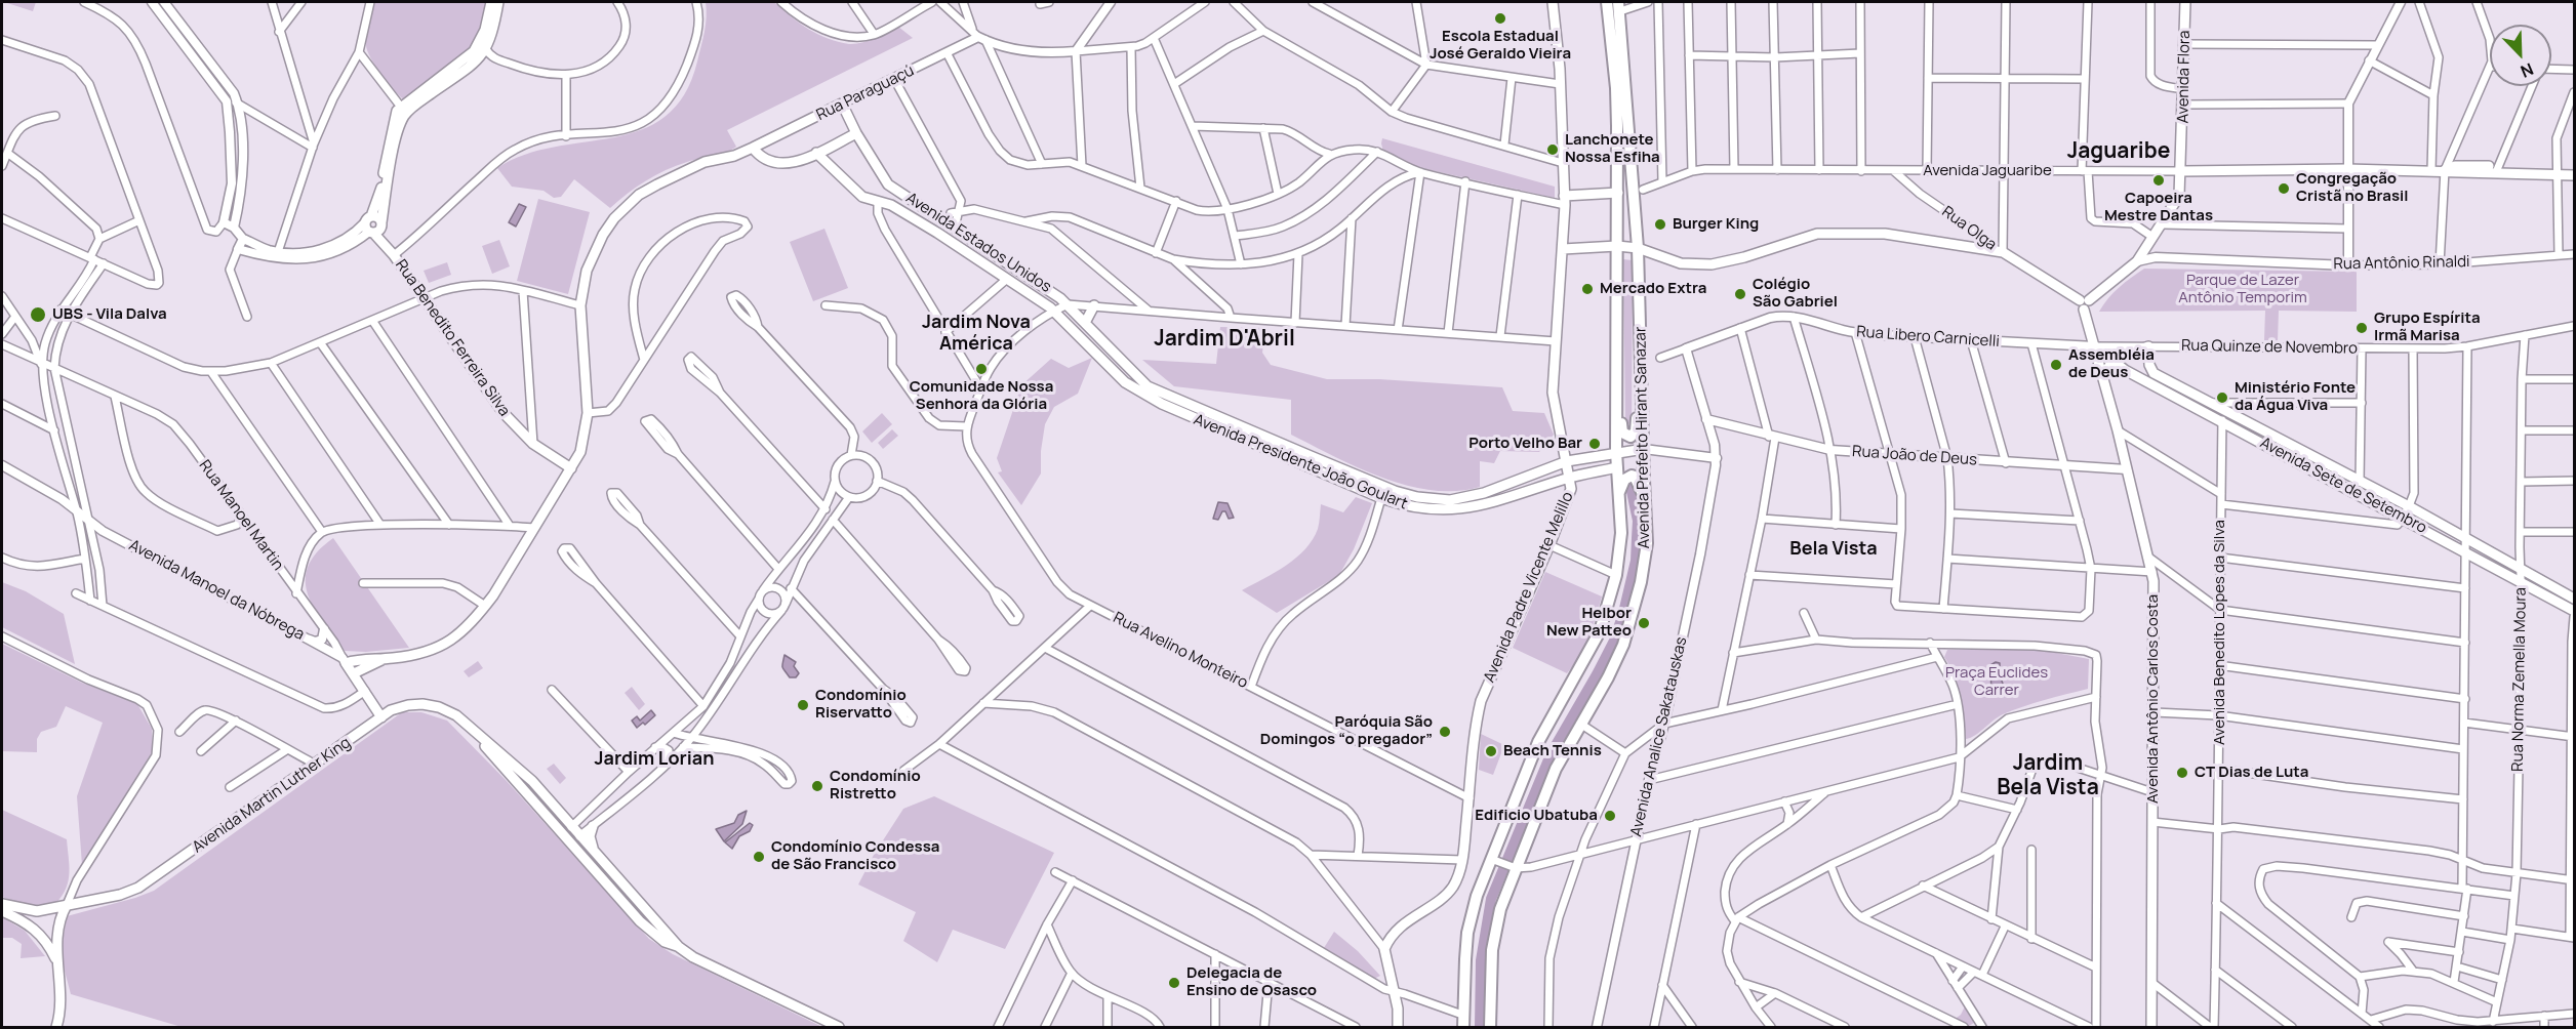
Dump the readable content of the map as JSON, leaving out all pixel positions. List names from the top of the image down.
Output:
{
  "streets": {
    "main road": [
      "Avenida Flora",
      "Rua Paraguaçú",
      "Avenida Jaguaribe",
      "Rua Olga",
      "Avenida Estados Unidos",
      "Rua Benedito Ferreira Silva",
      "Avenida Prefeito Hirant Sanazar",
      "Avenida Presidente João Goulart",
      "Avenida Sete de Setembro",
      "Rua Manoel Martin",
      "Avenida Padre Vicente Melillo",
      "Avenida Antônio Carlos Costa",
      "Avenida Martin Luther King"
    ],
    "street": [
      "Rua Antônio Rinaldi",
      "Rua Libero Carnicelli",
      "Rua Quinze de Novembro",
      "Rua João de Deus",
      "Avenida Manoel da Nóbrega",
      "Avenida Benedito Lopes da Silva",
      "Rua Avelino Monteiro",
      "Rua Norma Zemella Moura",
      "Avenida Analice Sakatauskas"
    ]
  },
  "crossings": [
    ["Avenida Flora", "Avenida Jaguaribe"],
    ["Avenida Flora", "Rua Olga"],
    ["Avenida Flora", "Rua Antônio Rinaldi"],
    ["Avenida Flora", "Avenida Antônio Carlos Costa"],
    ["Avenida Jaguaribe", "Rua Olga"],
    ["Rua Olga", "Avenida Antônio Carlos Costa"],
    ["Avenida Estados Unidos", "Avenida Presidente João Goulart"],
    ["Rua Libero Carnicelli", "Rua Quinze de Novembro"],
    ["Rua Libero Carnicelli", "Avenida Antônio Carlos Costa"],
    ["Rua Libero Carnicelli", "Avenida Analice Sakatauskas"],
    ["Rua Quinze de Novembro", "Avenida Sete de Setembro"],
    ["Rua Quinze de Novembro", "Rua Norma Zemella Moura"],
    ["Rua Quinze de Novembro", "Avenida Antônio Carlos Costa"],
    ["Avenida Prefeito Hirant Sanazar", "Avenida Presidente João Goulart"],
    ["Rua João de Deus", "Avenida Antônio Carlos Costa"],
    ["Rua João de Deus", "Avenida Analice Sakatauskas"],
    ["Avenida Presidente João Goulart", "Avenida Padre Vicente Melillo"],
    ["Avenida Sete de Setembro", "Avenida Benedito Lopes da Silva"],
    ["Avenida Sete de Setembro", "Rua Norma Zemella Moura"],
    ["Rua Manoel Martin", "Avenida Manoel da Nóbrega"],
    ["Rua Manoel Martin", "Avenida Martin Luther King"],
    ["Avenida Padre Vicente Melillo", "Rua Avelino Monteiro"]
  ],
  "districts": [
    "Jaguaribe",
    "Jardim Nova América",
    "Jardim D'Abril",
    "Bela Vista",
    "Jardim Lorian",
    "Jardim Bela Vista"
  ],
  "parks": ["Parque de Lazer Antônio Temporim", "Praça Euclides Carrer"],
  "places": [
    "Escola Estadual José Geraldo Vieira",
    "Lanchonete Nossa Esfiha",
    "Capoeira Mestre Dantas",
    "Congregação Cristã no Brasil",
    "Burger King",
    "Mercado Extra",
    "Colégio São Gabriel",
    "UBS - Vila Dalva",
    "Grupo Espírita Irmã Marisa",
    "Assembléia de Deus",
    "Comunidade Nossa Senhora da Glória",
    "Ministério Fonte da Água Viva",
    "Porto Velho Bar",
    "Helbor New Patteo",
    "Condomínio Riservatto",
    "Paróquia São Domingos “o pregador”",
    "Beach Tennis",
    "CT Dias de Luta",
    "Condomínio Ristretto",
    "Edificio Ubatuba",
    "Condomínio Condessa de São Francisco",
    "Delegacia de Ensino de Osasco"
  ],
  "north": "bottom right"
}
